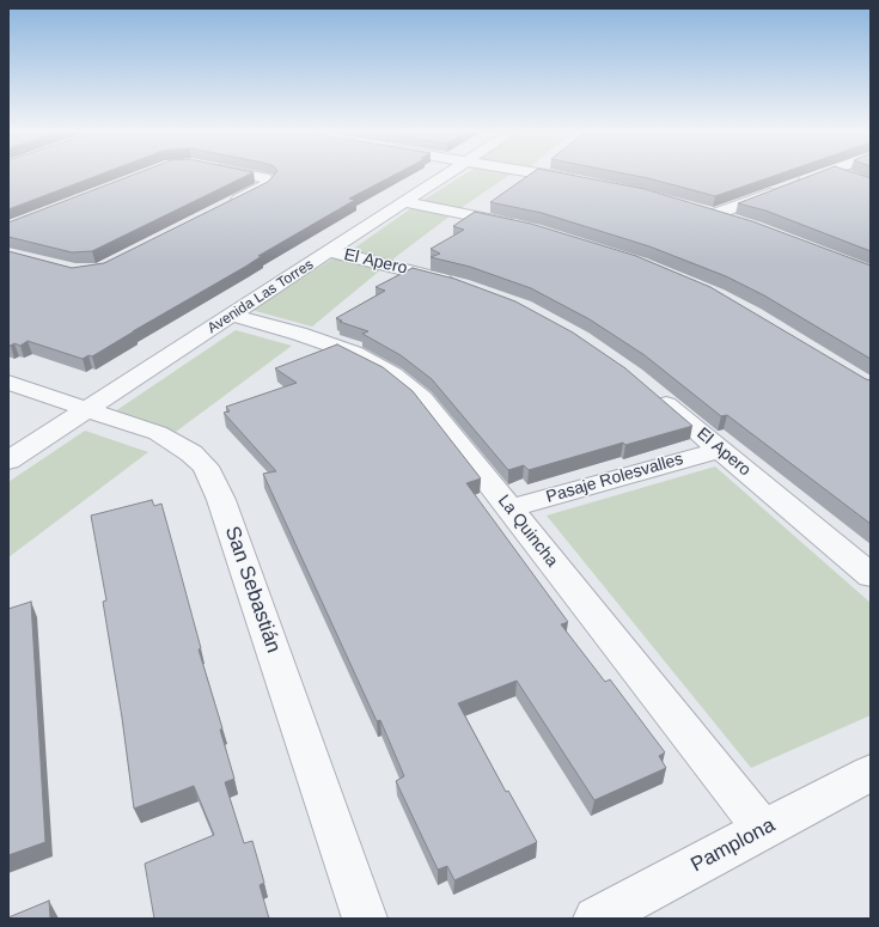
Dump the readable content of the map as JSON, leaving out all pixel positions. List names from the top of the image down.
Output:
{
  "streets": {
    "street": [
      "El Apero",
      "Avenida Las Torres",
      "Pasaje Rolesvalles",
      "La Quincha",
      "San Sebastián",
      "Pamplona"
    ]
  },
  "crossings": [
    ["El Apero", "Avenida Las Torres"],
    ["El Apero", "Pasaje Rolesvalles"],
    ["Avenida Las Torres", "La Quincha"],
    ["Avenida Las Torres", "San Sebastián"],
    ["Pasaje Rolesvalles", "La Quincha"],
    ["La Quincha", "Pamplona"]
  ]
}
